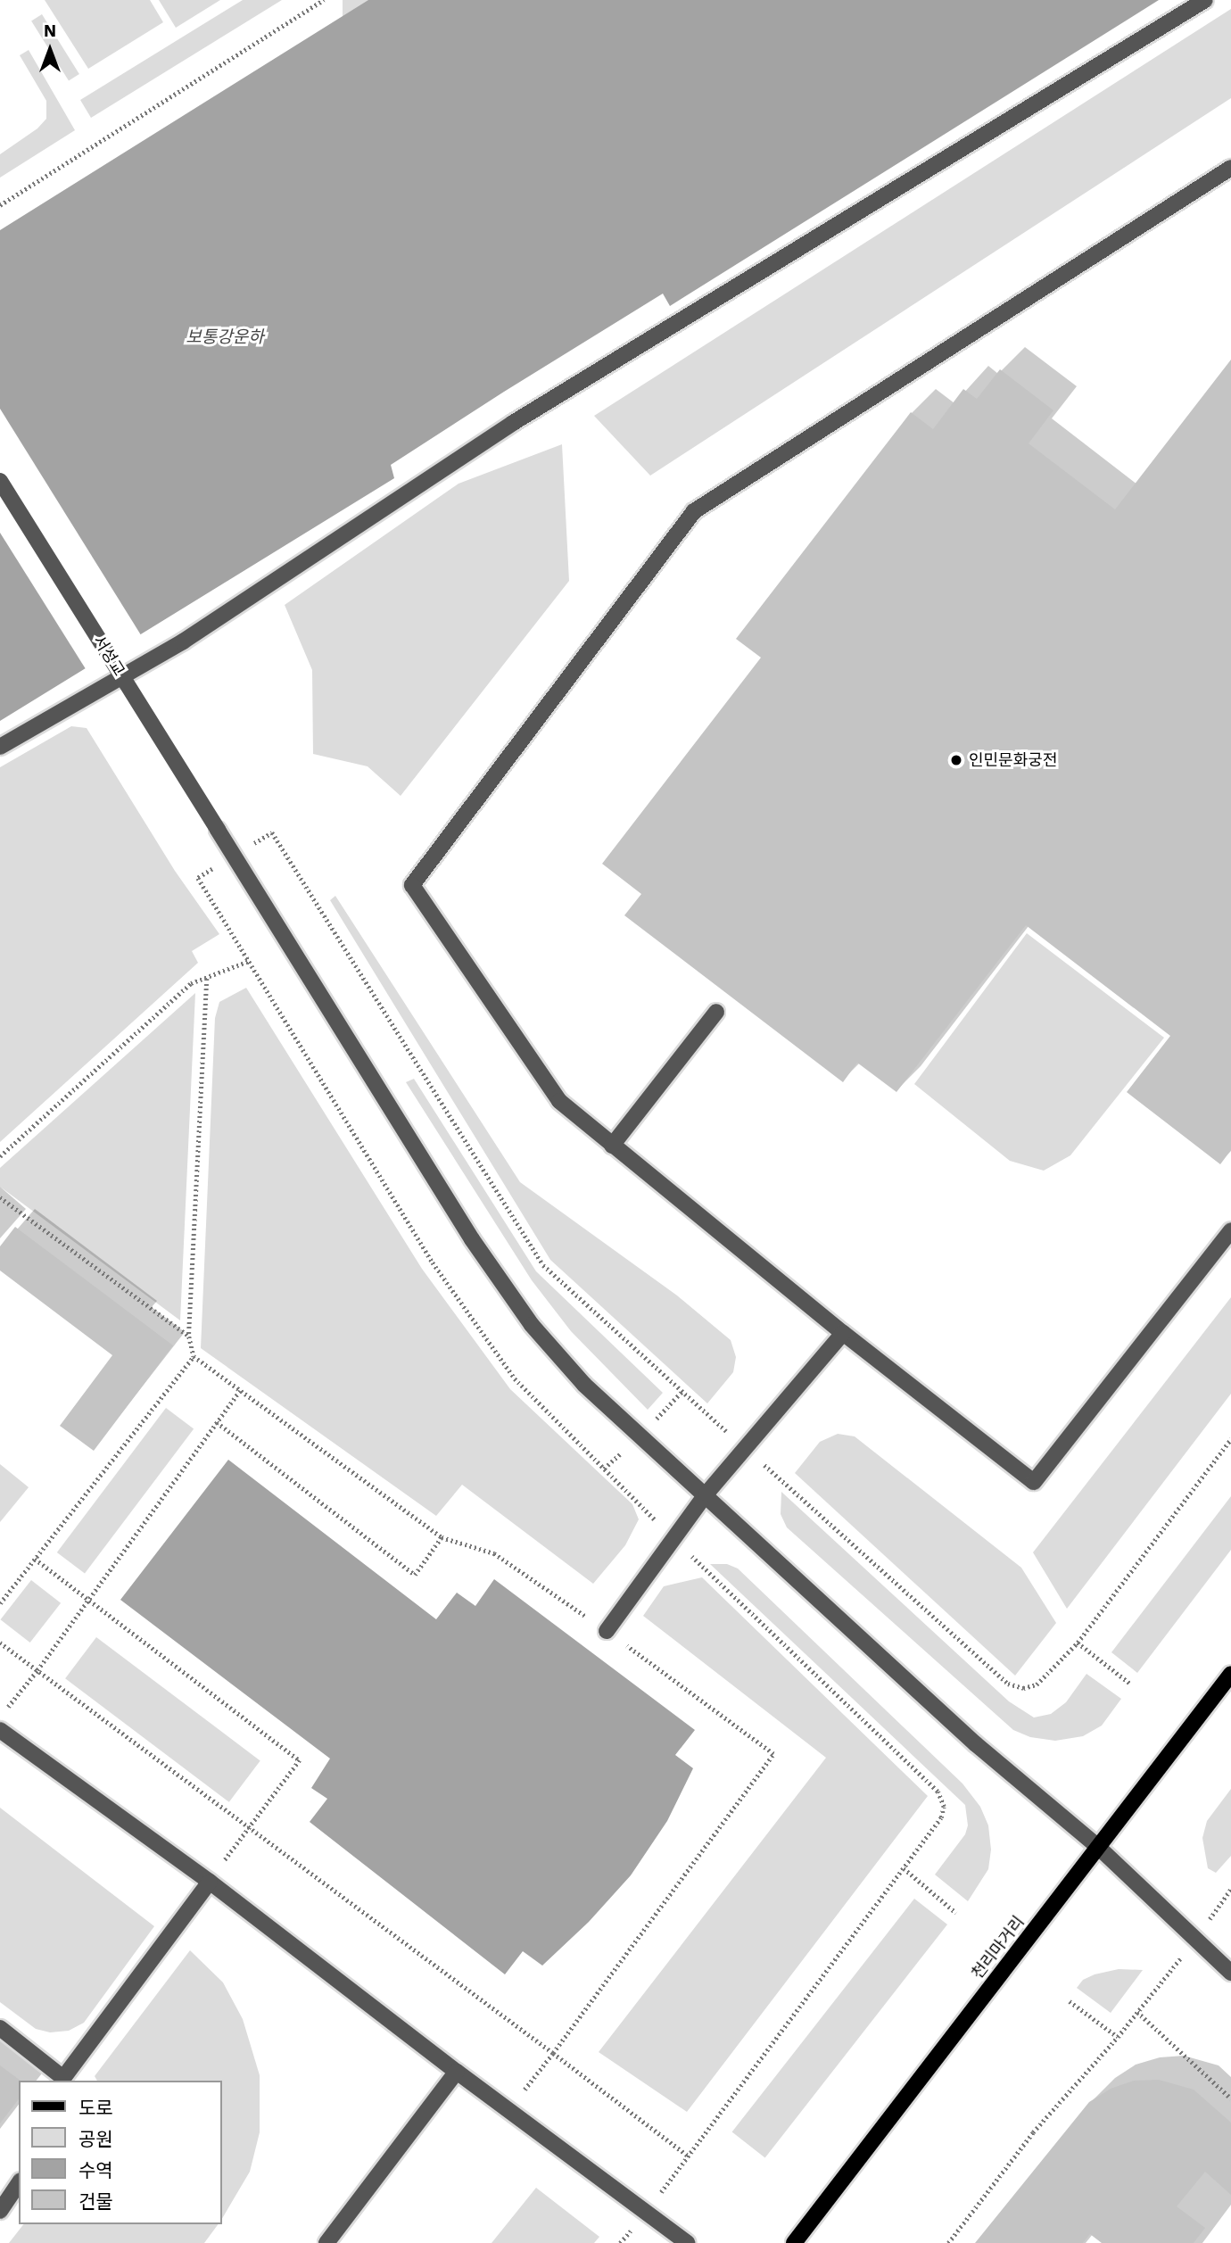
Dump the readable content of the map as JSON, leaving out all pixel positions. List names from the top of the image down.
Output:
{
  "streets": {
    "main road": ["천리마거리"],
    "street": ["서성교"]
  },
  "crossings": [
    ["서성교", "천리마거리"]
  ],
  "water": ["보통강운하"],
  "places": ["인민문화궁전"],
  "legend": [
    "도로",
    "공원",
    "수역",
    "건물"
  ],
  "north": "top"
}
